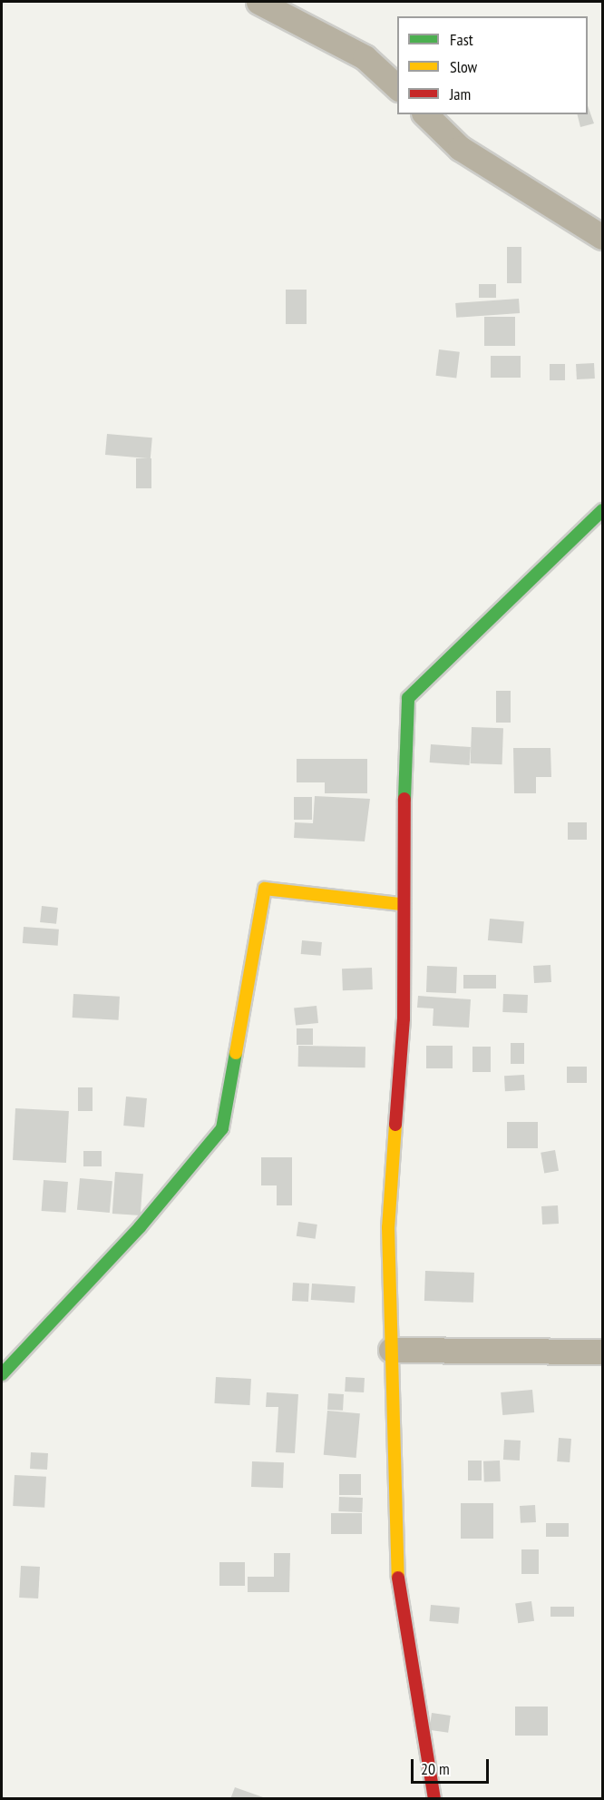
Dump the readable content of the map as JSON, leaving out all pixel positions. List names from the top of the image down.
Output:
{
  "legend": ["Fast", "Slow", "Jam"],
  "scale_bar": "20 m"
}
